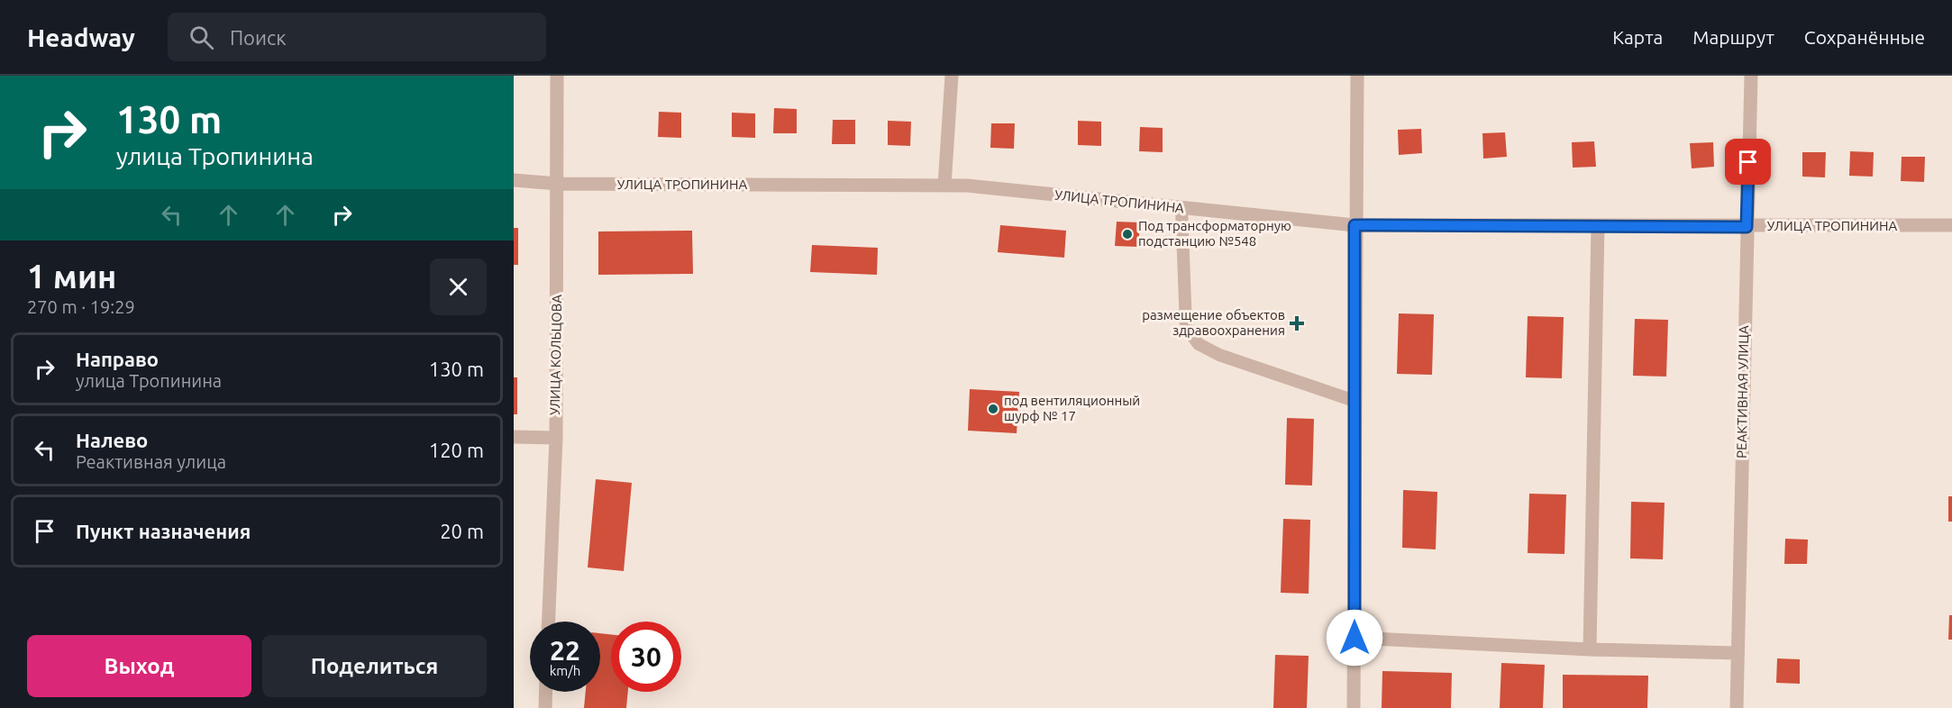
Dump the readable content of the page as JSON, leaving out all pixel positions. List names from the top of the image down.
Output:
{
  "streets": {
    "street": ["УЛИЦА ТРОПИНИНА", "УЛИЦА КОЛЬЦОВА", "РЕАКТИВНАЯ УЛИЦА"]
  },
  "crossings": [
    ["УЛИЦА ТРОПИНИНА", "УЛИЦА КОЛЬЦОВА"],
    ["УЛИЦА ТРОПИНИНА", "РЕАКТИВНАЯ УЛИЦА"]
  ],
  "places": {
    "other": ["Под трансформаторную подстанцию №548", "под вентиляционный шурф № 17"],
    "health": ["размещение объектов здравоохранения"]
  },
  "page": {
    "header": "Headway",
    "search": "Поиск",
    "nav": ["Карта", "Маршрут", "Сохранённые"],
    "turn": ["130 m", "улица Тропинина"],
    "heading": ["1 мин", "270 m · 19:29"],
    "list": [
      {
        "name": "Направо",
        "note": "улица Тропинина",
        "value": "130 m"
      },
      {
        "name": "Налево",
        "note": "Реактивная улица",
        "value": "120 m"
      },
      {
        "name": "Пункт назначения",
        "value": "20 m"
      }
    ],
    "speed": "22 km/h",
    "limit": "30",
    "buttons": ["Выход", "Поделиться"]
  }
}
